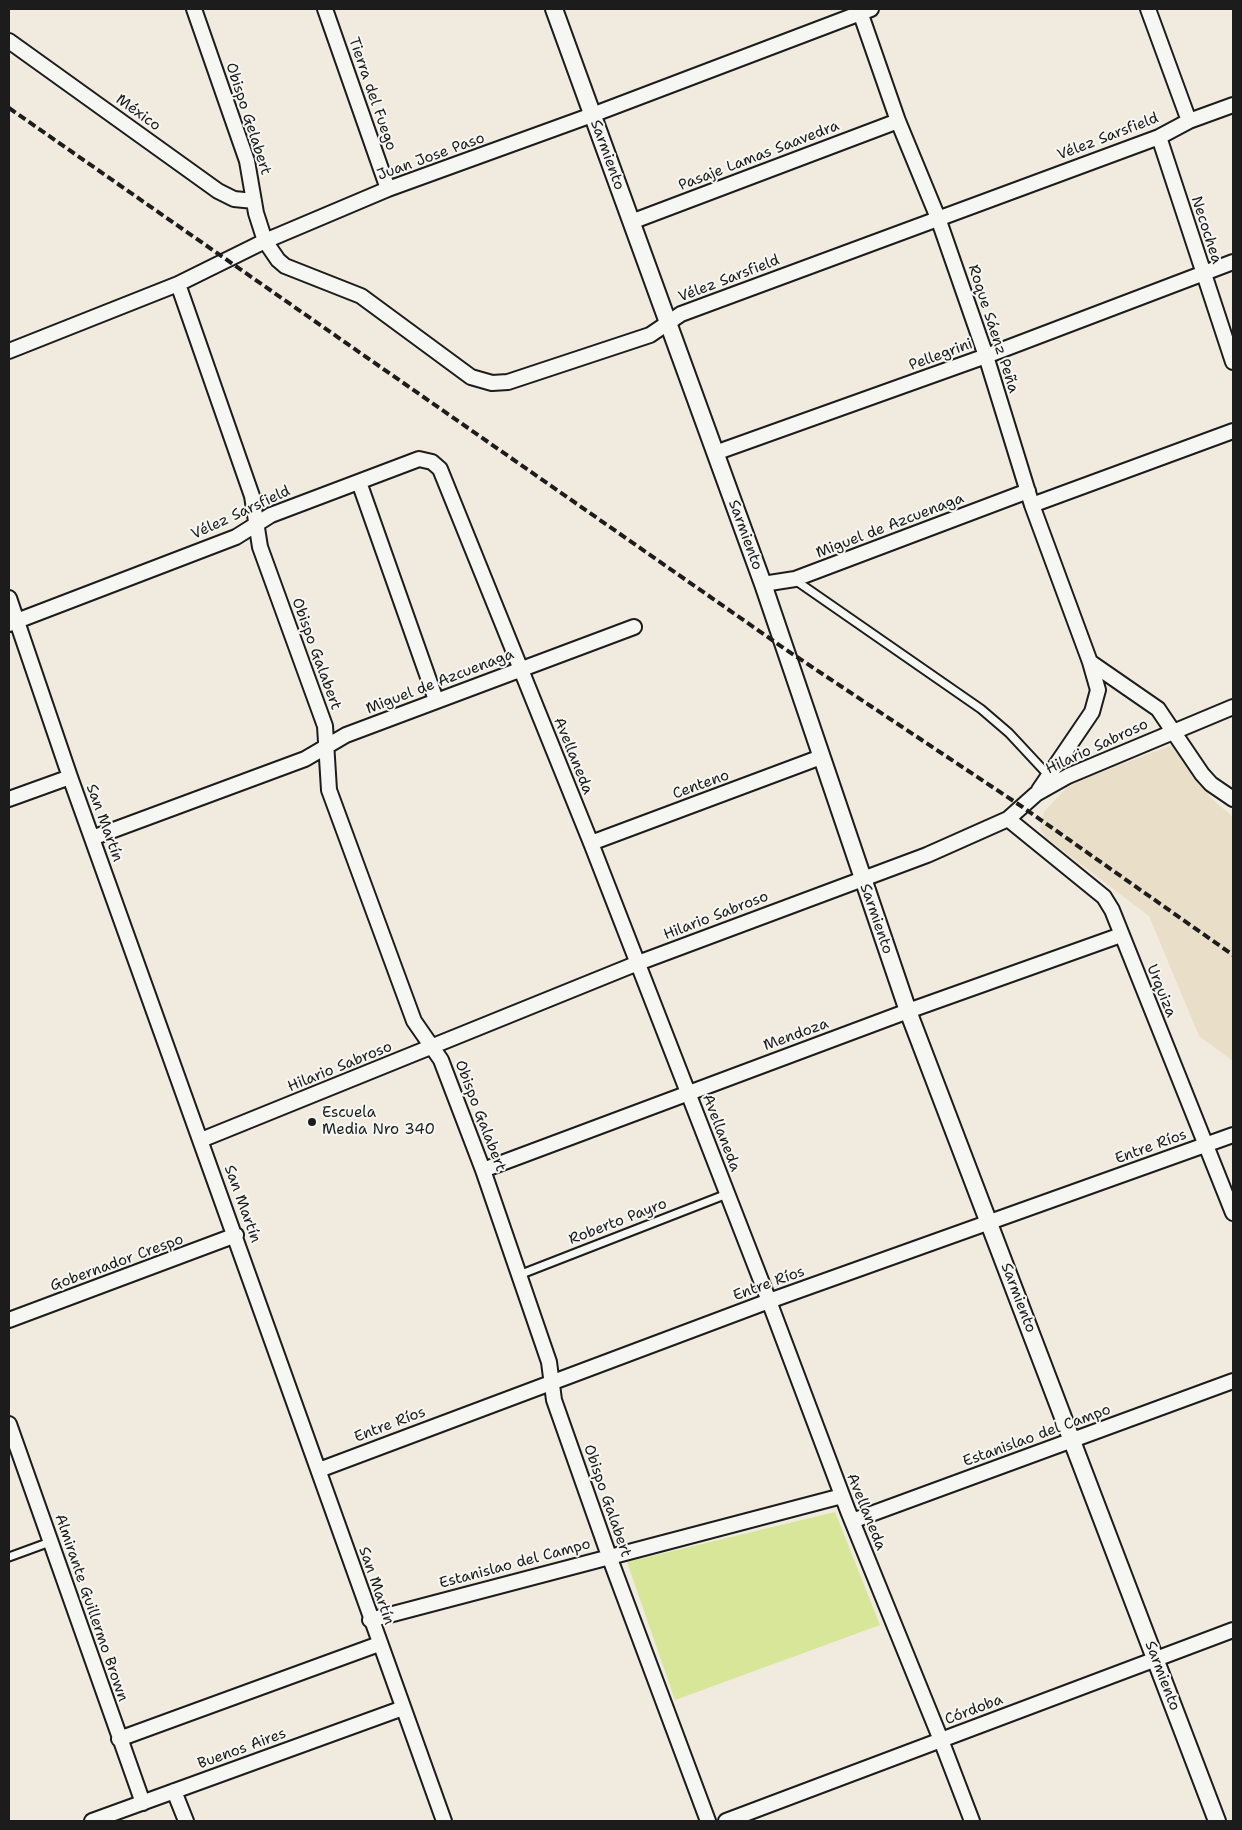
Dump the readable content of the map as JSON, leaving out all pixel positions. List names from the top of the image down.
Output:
{
  "streets": {
    "street": [
      "Tierra del Fuego",
      "México",
      "Obispo Gelabert",
      "Vélez Sarsfield",
      "Sarmiento",
      "Pasaje Lamas Saavedra",
      "Juan Jose Paso",
      "Necochea",
      "Roque Sáenz Peña",
      "Pellegrini",
      "Miguel de Azcuenaga",
      "Obispo Galabert",
      "Hilario Sabroso",
      "Avellaneda",
      "Centeno",
      "San Martín",
      "Urquiza",
      "Mendoza",
      "Entre Ríos",
      "Gobernador Crespo",
      "Estanislao del Campo",
      "Almirante Guillermo Brown",
      "Córdoba",
      "Buenos Aires"
    ],
    "lane": ["Roberto Payro"]
  },
  "crossings": [
    ["Tierra del Fuego", "Juan Jose Paso"],
    ["México", "Obispo Gelabert"],
    ["Obispo Gelabert", "Vélez Sarsfield"],
    ["Obispo Gelabert", "Juan Jose Paso"],
    ["Vélez Sarsfield", "Sarmiento"],
    ["Vélez Sarsfield", "Juan Jose Paso"],
    ["Vélez Sarsfield", "Necochea"],
    ["Vélez Sarsfield", "Roque Sáenz Peña"],
    ["Vélez Sarsfield", "Obispo Galabert"],
    ["Vélez Sarsfield", "Avellaneda"],
    ["Vélez Sarsfield", "San Martín"],
    ["Sarmiento", "Pasaje Lamas Saavedra"],
    ["Sarmiento", "Juan Jose Paso"],
    ["Sarmiento", "Pellegrini"],
    ["Sarmiento", "Miguel de Azcuenaga"],
    ["Sarmiento", "Hilario Sabroso"],
    ["Sarmiento", "Centeno"],
    ["Sarmiento", "Mendoza"],
    ["Sarmiento", "Entre Ríos"],
    ["Sarmiento", "Estanislao del Campo"],
    ["Sarmiento", "Córdoba"],
    ["Pasaje Lamas Saavedra", "Roque Sáenz Peña"],
    ["Juan Jose Paso", "Roque Sáenz Peña"],
    ["Juan Jose Paso", "Obispo Galabert"],
    ["Necochea", "Pellegrini"],
    ["Roque Sáenz Peña", "Pellegrini"],
    ["Roque Sáenz Peña", "Miguel de Azcuenaga"],
    ["Roque Sáenz Peña", "Hilario Sabroso"],
    ["Miguel de Azcuenaga", "Obispo Galabert"],
    ["Miguel de Azcuenaga", "Avellaneda"],
    ["Miguel de Azcuenaga", "San Martín"],
    ["Obispo Galabert", "Hilario Sabroso"],
    ["Obispo Galabert", "Mendoza"],
    ["Obispo Galabert", "Entre Ríos"],
    ["Obispo Galabert", "Roberto Payro"],
    ["Obispo Galabert", "Estanislao del Campo"],
    ["Hilario Sabroso", "Avellaneda"],
    ["Hilario Sabroso", "San Martín"],
    ["Hilario Sabroso", "Urquiza"],
    ["Avellaneda", "Centeno"],
    ["Avellaneda", "Mendoza"],
    ["Avellaneda", "Entre Ríos"],
    ["Avellaneda", "Roberto Payro"],
    ["Avellaneda", "Estanislao del Campo"],
    ["Avellaneda", "Córdoba"],
    ["San Martín", "Entre Ríos"],
    ["San Martín", "Gobernador Crespo"],
    ["San Martín", "Estanislao del Campo"],
    ["San Martín", "Buenos Aires"],
    ["Urquiza", "Mendoza"],
    ["Urquiza", "Entre Ríos"],
    ["Almirante Guillermo Brown", "Buenos Aires"]
  ],
  "places": ["Escuela Media Nro 340"]
}
